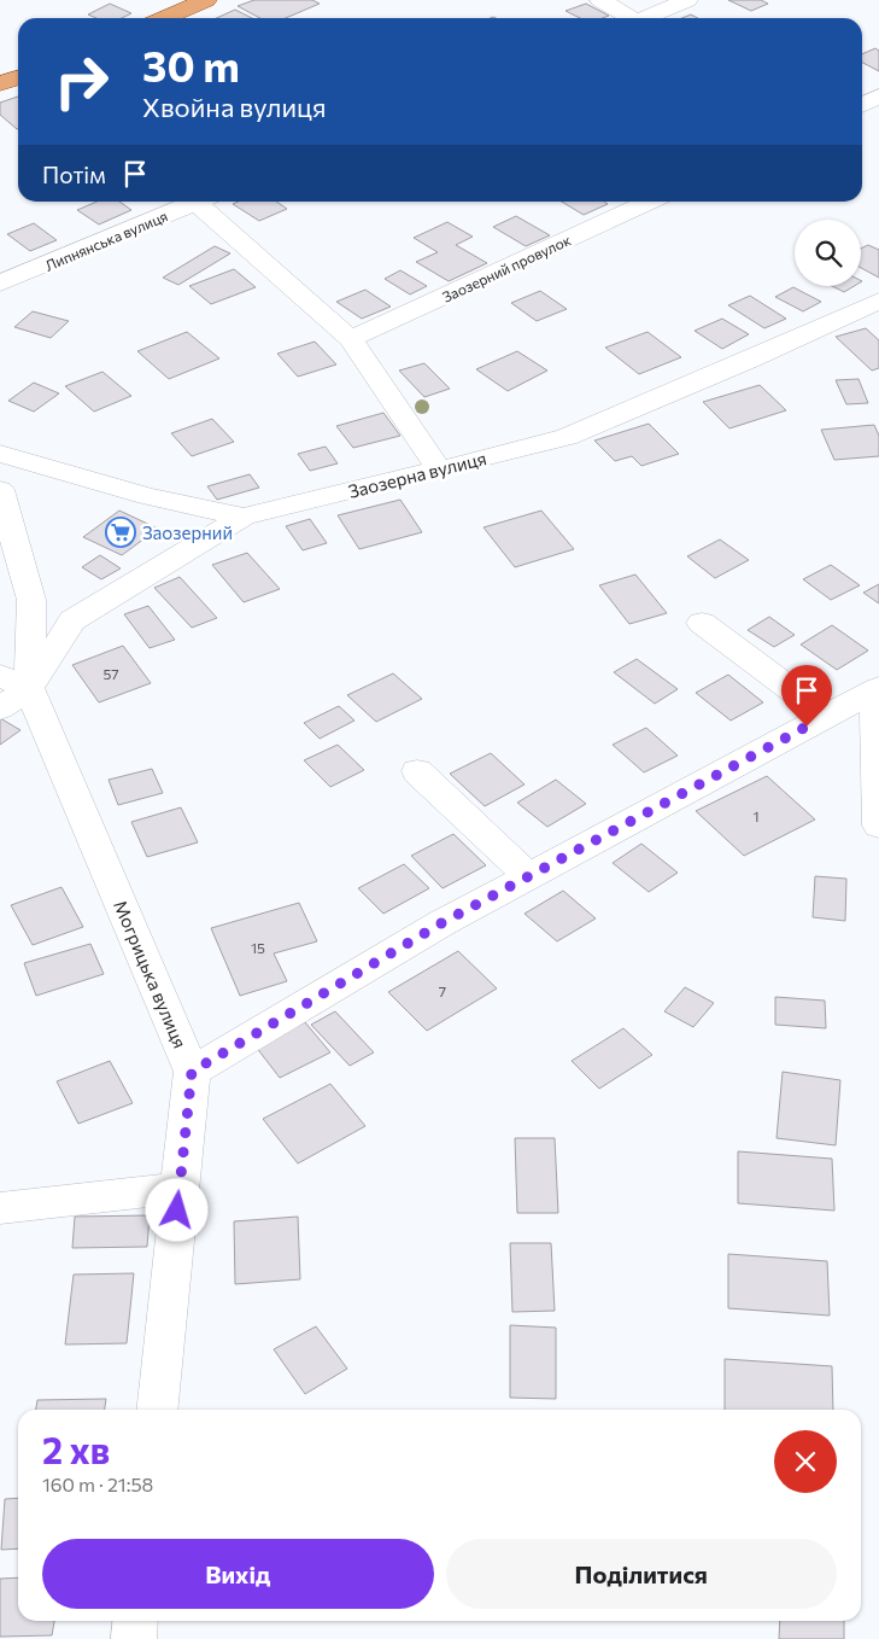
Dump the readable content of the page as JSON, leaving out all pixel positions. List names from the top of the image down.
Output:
{
  "streets": {
    "street": [
      "Липнянська вулиця",
      "Заозерний провулок",
      "Заозерна вулиця",
      "Могрицька вулиця"
    ]
  },
  "crossings": [
    ["Заозерна вулиця", "Могрицька вулиця"]
  ],
  "places": {
    "supermarket": ["Заозерний"]
  },
  "house_numbers": [
    "57",
    "1",
    "15",
    "7"
  ],
  "page": {
    "turn": ["30 m", "Хвойна вулиця"],
    "then": "Потім",
    "heading": ["2 хв", "160 m · 21:58"],
    "buttons": ["Вихід", "Поділитися"]
  }
}
